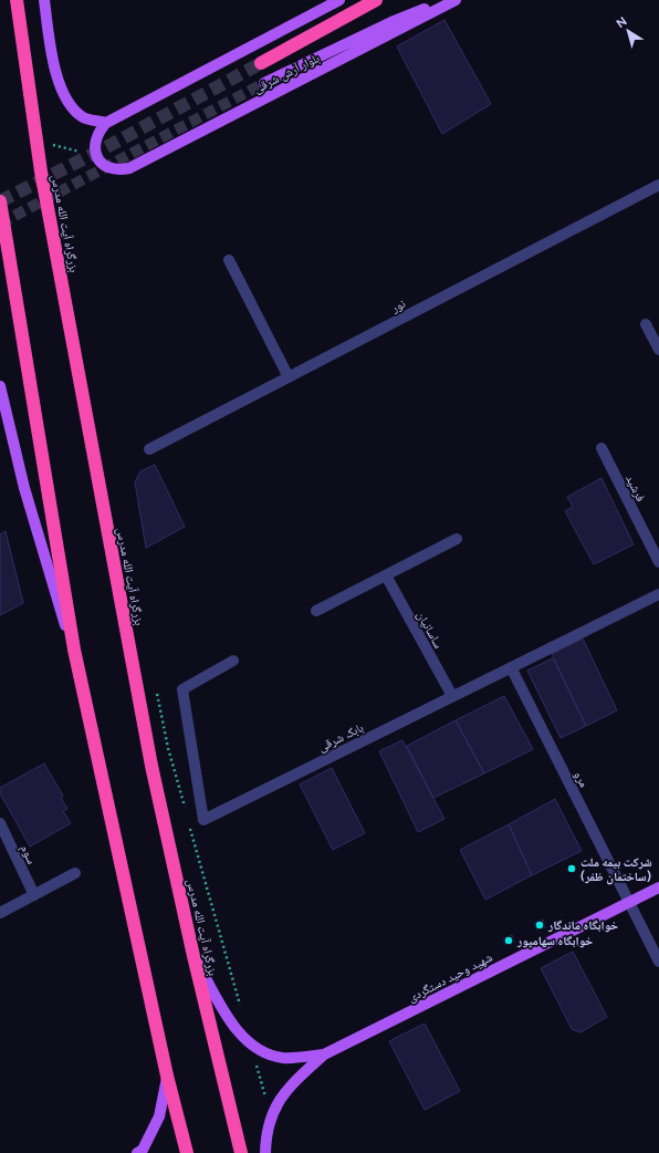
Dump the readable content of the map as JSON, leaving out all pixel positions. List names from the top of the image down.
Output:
{
  "streets": {
    "highway": ["بزرگراه آیت الله مدرس"],
    "main road": ["بلوار آرش شرقی", "شهید وحید دستگردی"],
    "street": [
      "نور",
      "فرشید",
      "ساسانیان",
      "بابک شرقی",
      "مرو",
      "سوم"
    ]
  },
  "crossings": [
    ["بزرگراه آیت الله مدرس", "شهید وحید دستگردی"],
    ["ساسانیان", "بابک شرقی"],
    ["بابک شرقی", "مرو"],
    ["مرو", "شهید وحید دستگردی"]
  ],
  "places": ["شرکت بیمه ملت (ساختمان ظفر)", "خوابگاه ماندگار", "خوابگاه سهامپور"],
  "north": "top left"
}
